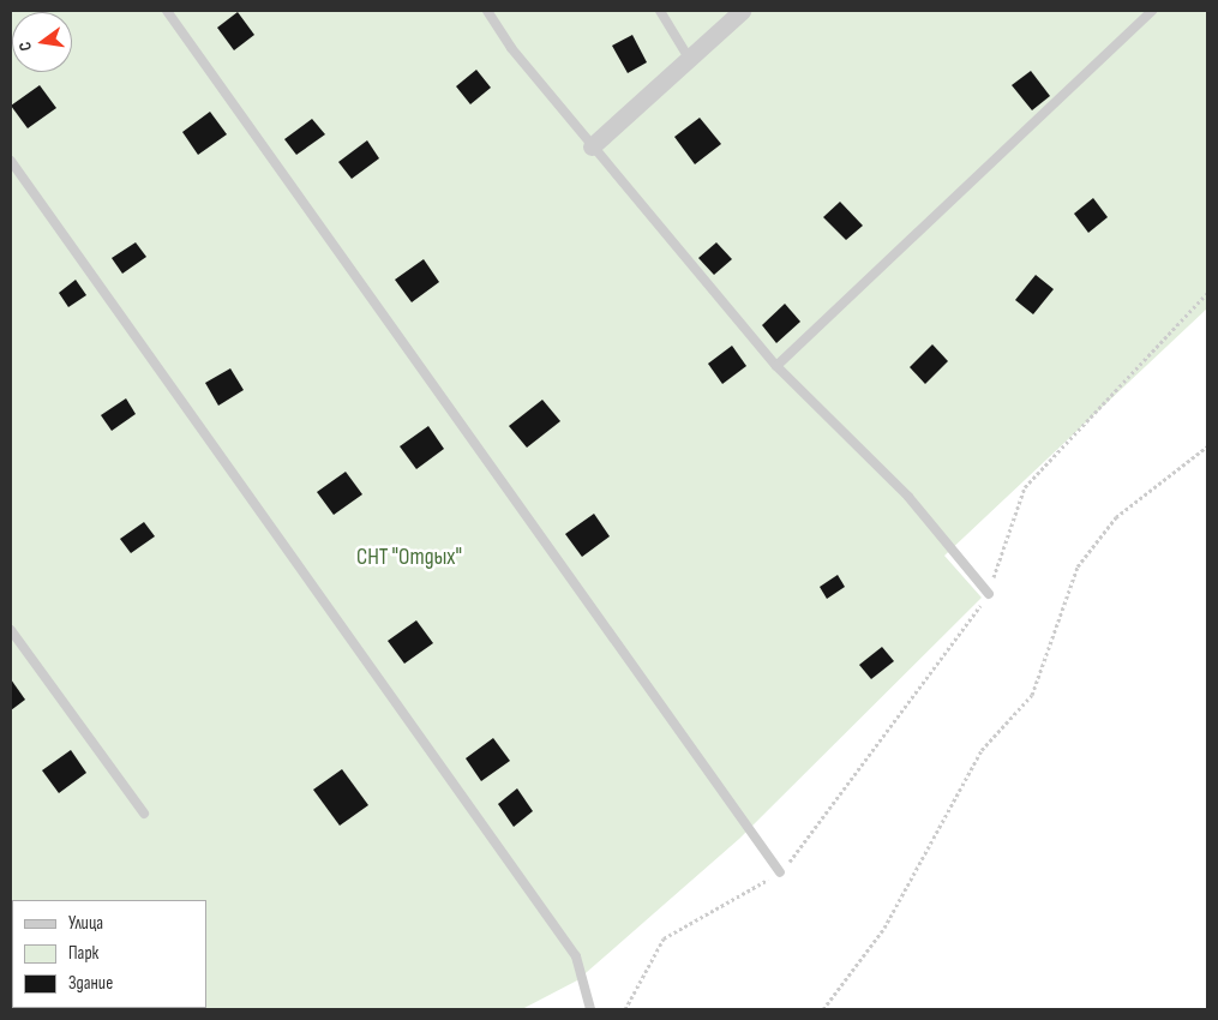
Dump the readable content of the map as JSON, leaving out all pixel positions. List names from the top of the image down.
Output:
{
  "parks": ["СНТ \"Отдых\""],
  "legend": ["Улица", "Парк", "Здание"],
  "north": "left"
}
